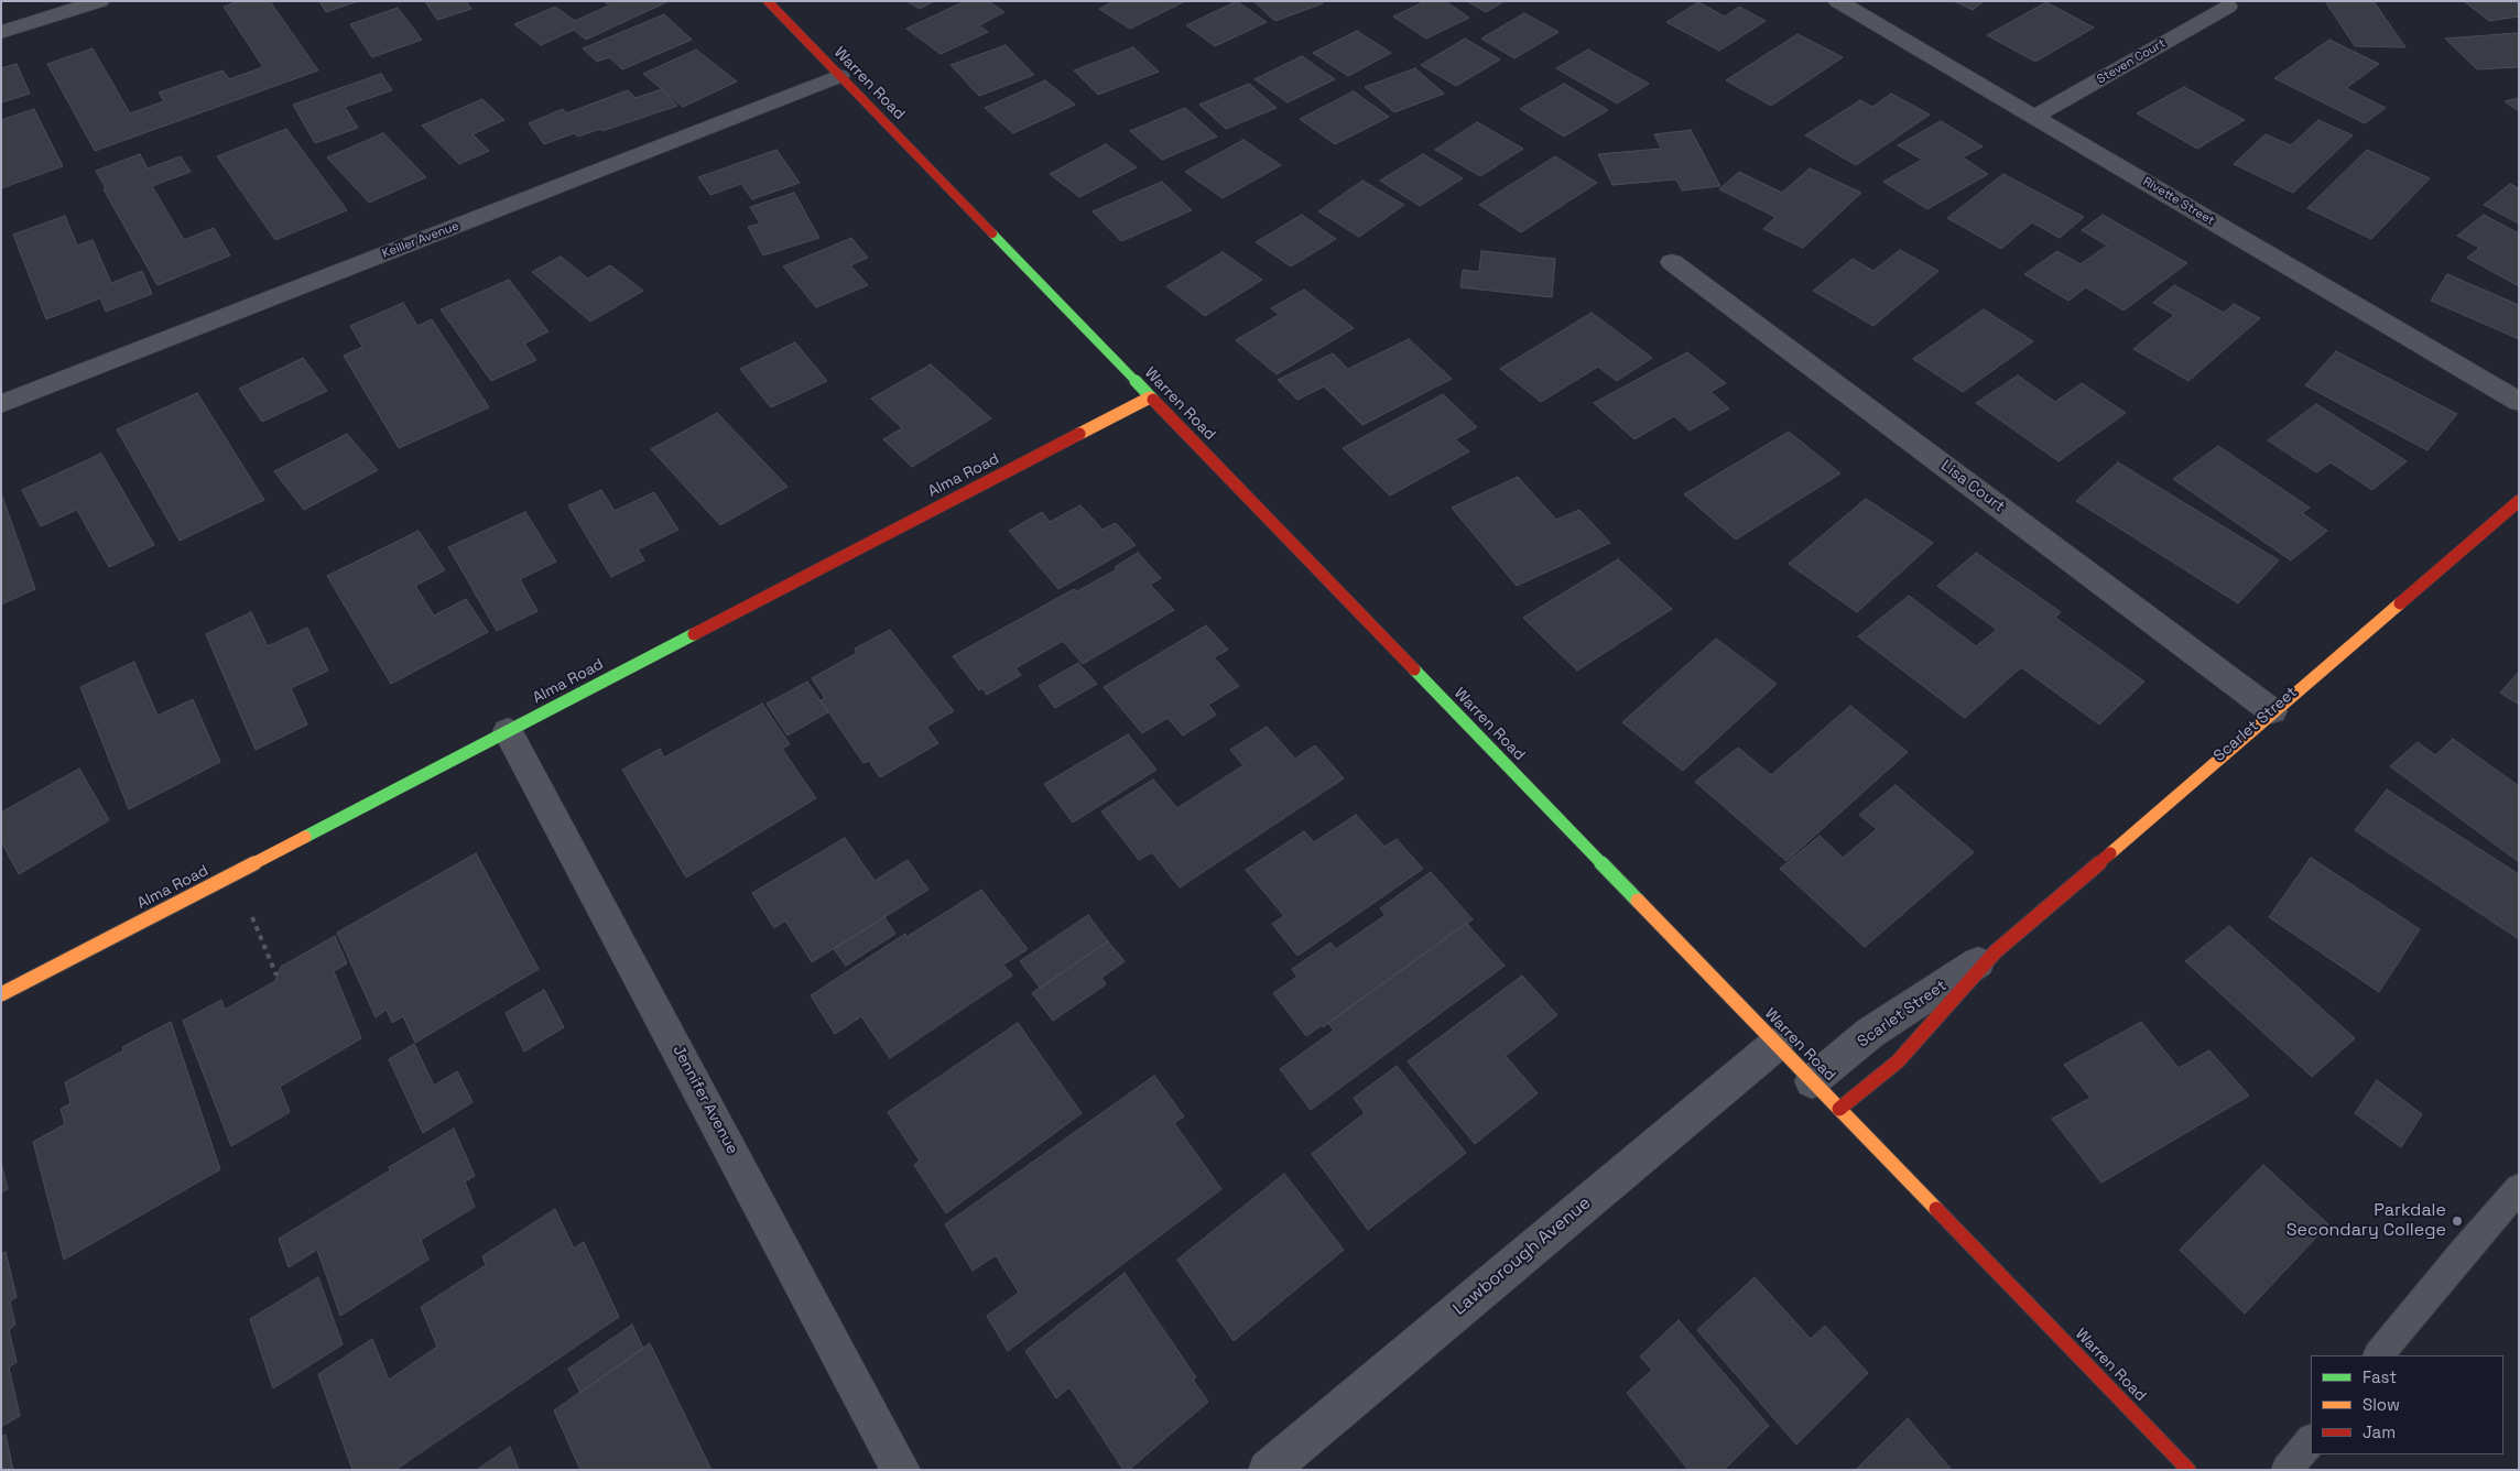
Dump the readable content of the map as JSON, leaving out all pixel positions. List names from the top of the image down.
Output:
{
  "streets": {
    "street": [
      "Steven Court",
      "Warren Road",
      "Rivette Street",
      "Keiller Avenue",
      "Alma Road",
      "Lisa Court",
      "Scarlet Street",
      "Jennifer Avenue",
      "Lawborough Avenue"
    ]
  },
  "crossings": [
    ["Steven Court", "Rivette Street"],
    ["Warren Road", "Keiller Avenue"],
    ["Warren Road", "Alma Road"],
    ["Warren Road", "Scarlet Street"],
    ["Warren Road", "Lawborough Avenue"],
    ["Alma Road", "Jennifer Avenue"],
    ["Lisa Court", "Scarlet Street"]
  ],
  "places": ["Parkdale Secondary College"],
  "legend": ["Fast", "Slow", "Jam"]
}
